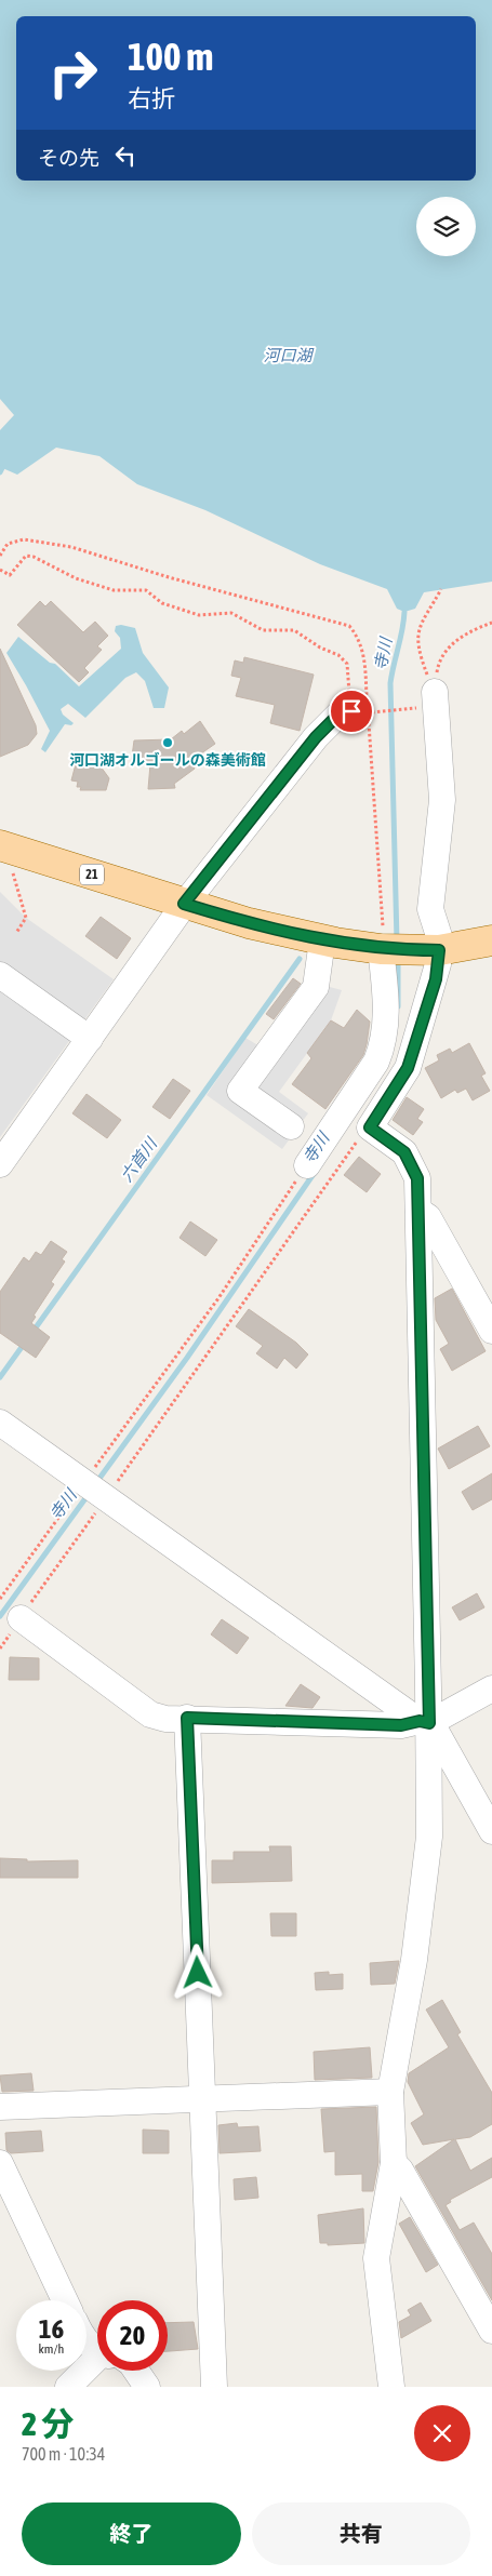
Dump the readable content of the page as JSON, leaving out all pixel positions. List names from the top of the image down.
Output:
{
  "streets": {
    "main road": ["21"]
  },
  "water": ["河口湖", "寺川", "六首川"],
  "places": ["河口湖オルゴールの森美術館"],
  "page": {
    "turn": ["100 m", "右折"],
    "then": "その先",
    "speed": "16 km/h",
    "limit": "20",
    "heading": ["2 分", "700 m · 10:34"],
    "buttons": ["終了", "共有"]
  }
}
